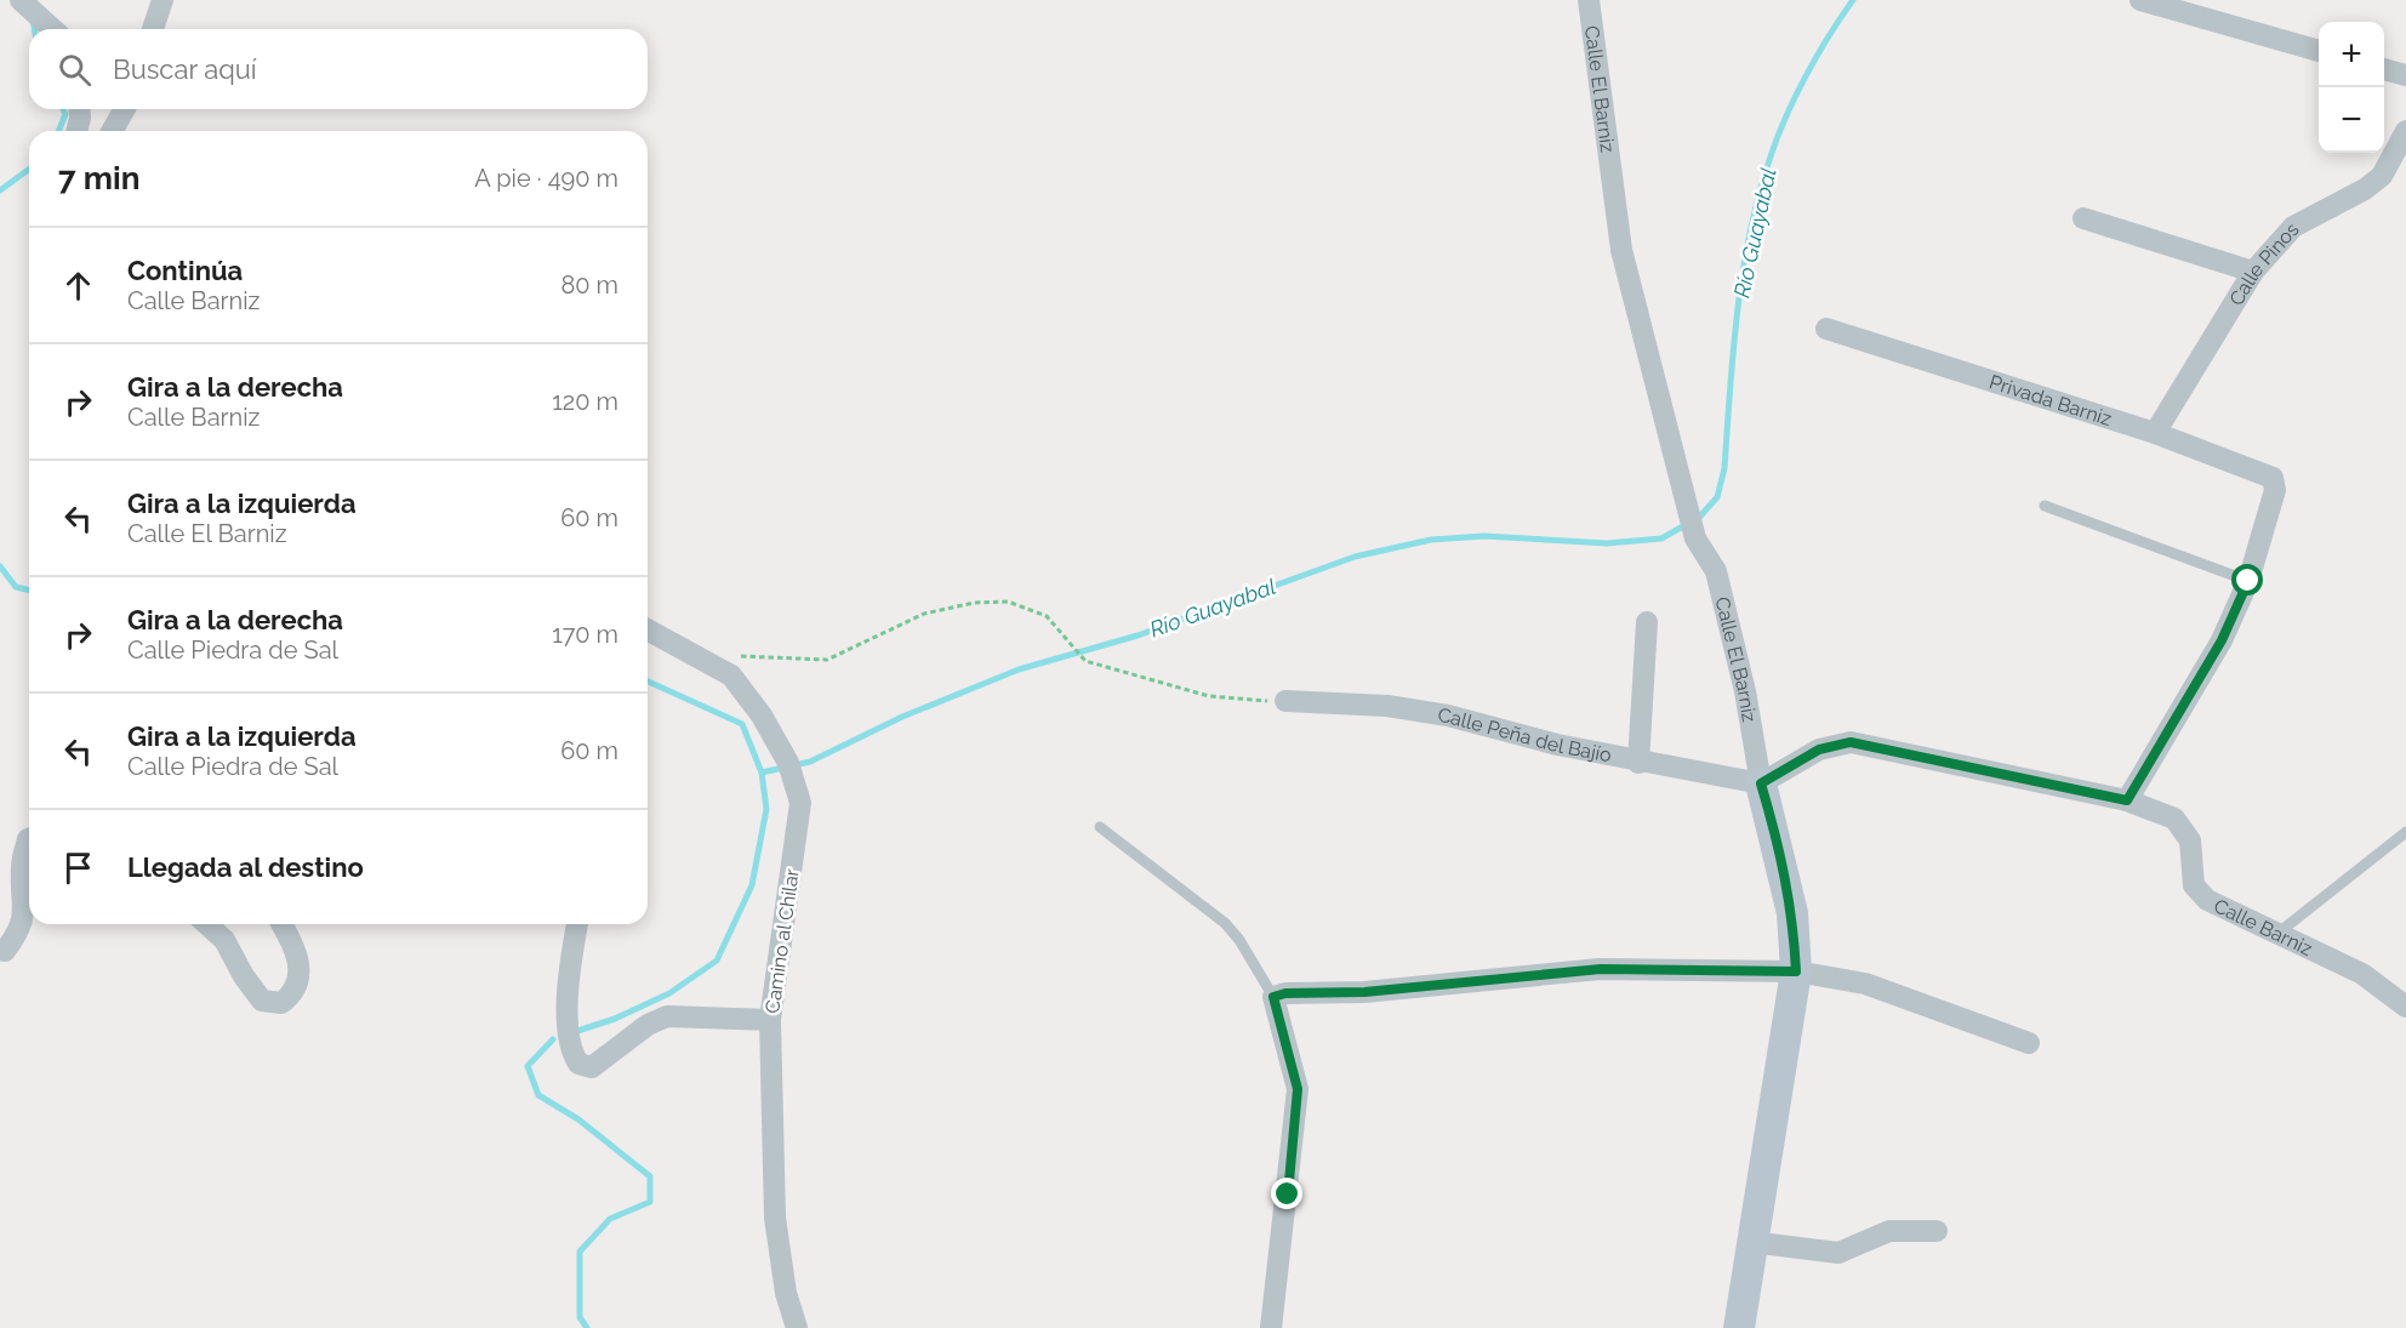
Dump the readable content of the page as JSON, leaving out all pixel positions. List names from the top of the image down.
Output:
{
  "streets": {
    "street": [
      "Calle El Barniz",
      "Calle Pinos",
      "Privada Barniz",
      "Calle Peña del Bajío",
      "Calle Barniz",
      "Camino al Chilar"
    ]
  },
  "crossings": [
    ["Calle El Barniz", "Calle Peña del Bajío"],
    ["Calle El Barniz", "Calle Barniz"],
    ["Calle Pinos", "Privada Barniz"],
    ["Calle Peña del Bajío", "Calle Barniz"]
  ],
  "water": ["Río Guayabal"],
  "page": {
    "map_buttons": ["+", "−"],
    "search": "Buscar aquí",
    "heading": ["7 min", "A pie · 490 m"],
    "list": [
      ["Continúa", "Calle Barniz", "80 m"],
      ["Gira a la derecha", "Calle Barniz", "120 m"],
      ["Gira a la izquierda", "Calle El Barniz", "60 m"],
      ["Gira a la derecha", "Calle Piedra de Sal", "170 m"],
      ["Gira a la izquierda", "Calle Piedra de Sal", "60 m"],
      "Llegada al destino"
    ]
  }
}
